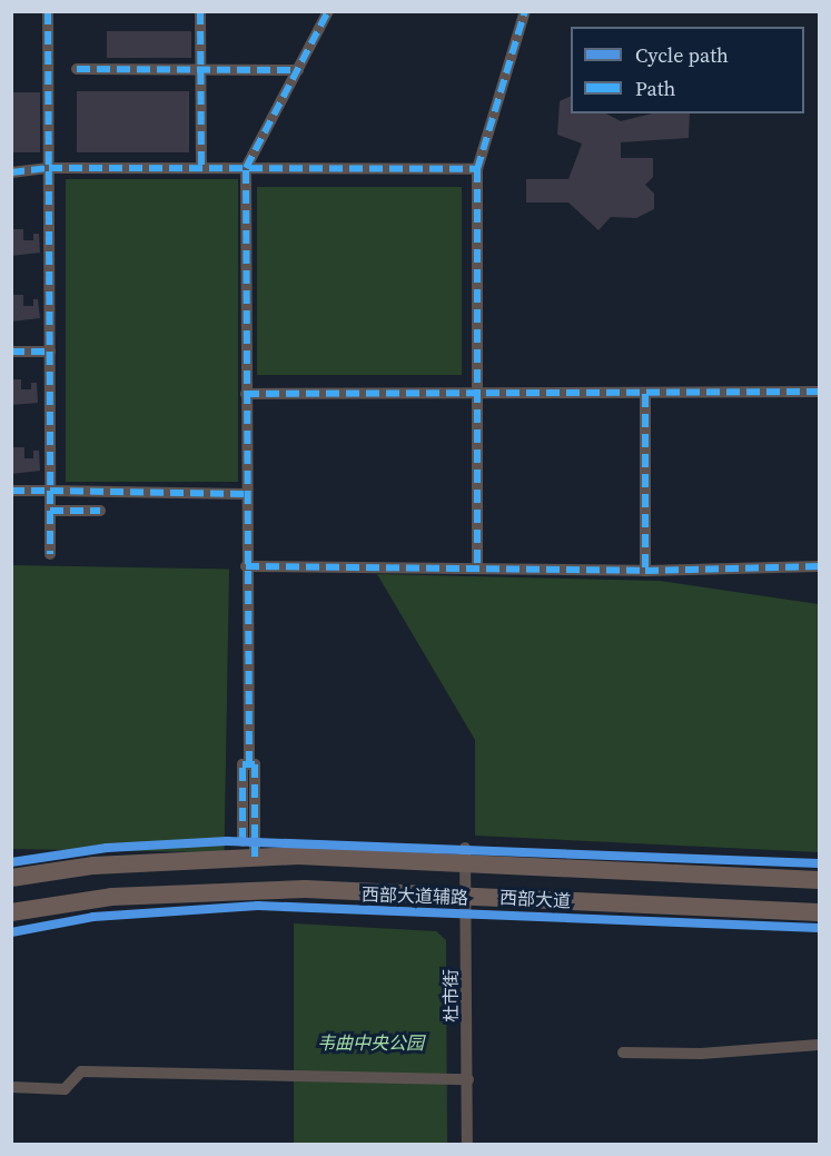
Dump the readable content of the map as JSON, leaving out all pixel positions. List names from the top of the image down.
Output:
{
  "streets": {
    "main road": ["西部大道"],
    "street": ["杜市街"],
    "cycle path": ["西部大道辅路"]
  },
  "crossings": [
    ["西部大道", "杜市街"]
  ],
  "parks": ["韦曲中央公园"],
  "legend": ["Cycle path", "Path"]
}
